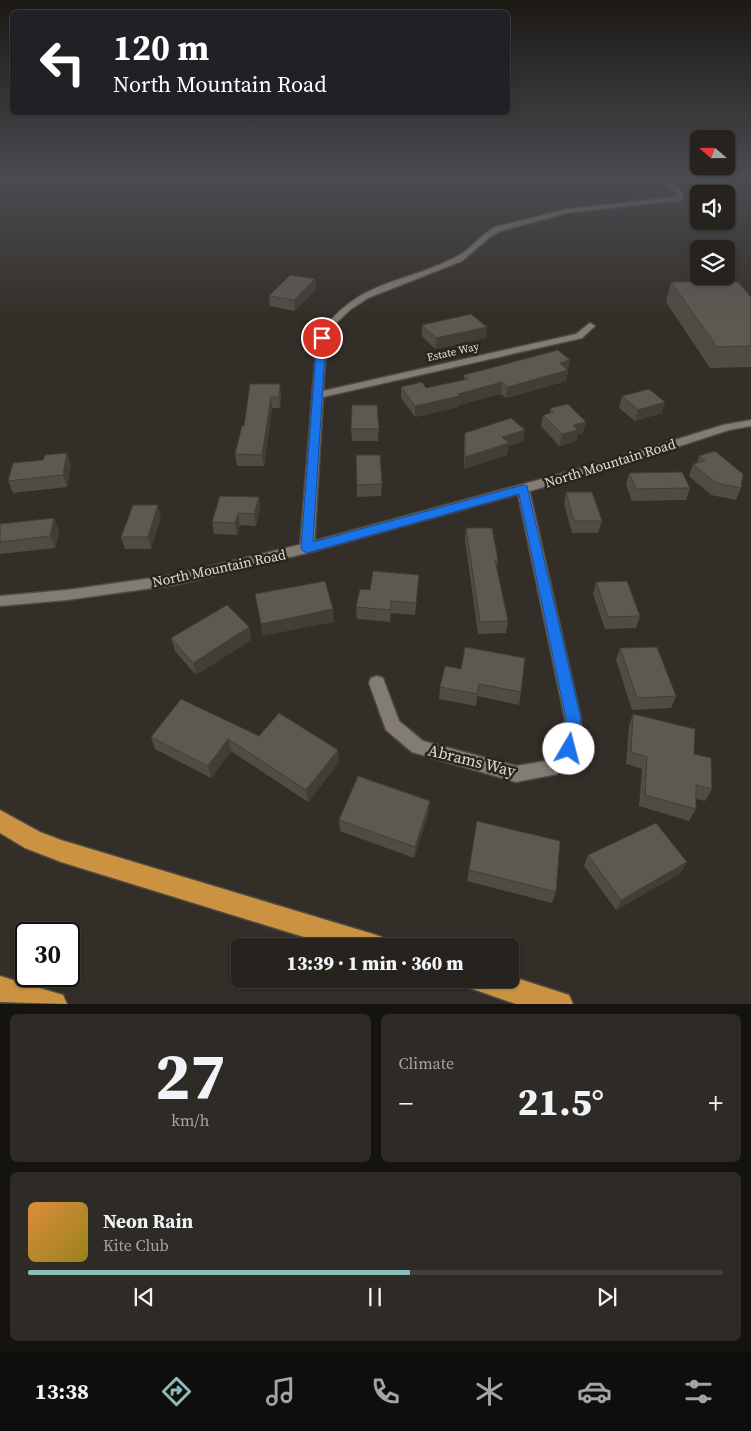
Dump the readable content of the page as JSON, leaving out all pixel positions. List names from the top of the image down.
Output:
{
  "streets": {
    "street": ["Estate Way", "North Mountain Road", "Abrams Way"]
  },
  "crossings": [
    ["North Mountain Road", "Abrams Way"]
  ],
  "north": "left",
  "page": {
    "turn": ["120 m", "North Mountain Road"],
    "limit": "30",
    "trip": "13:39 · 1 min · 360 m",
    "tile": [
      ["27", "km/h"],
      "Climate"
    ],
    "heat": ["−", "21.5°", "+"],
    "song": ["Neon Rain", "Kite Club"],
    "tabs": "13:38"
  }
}
